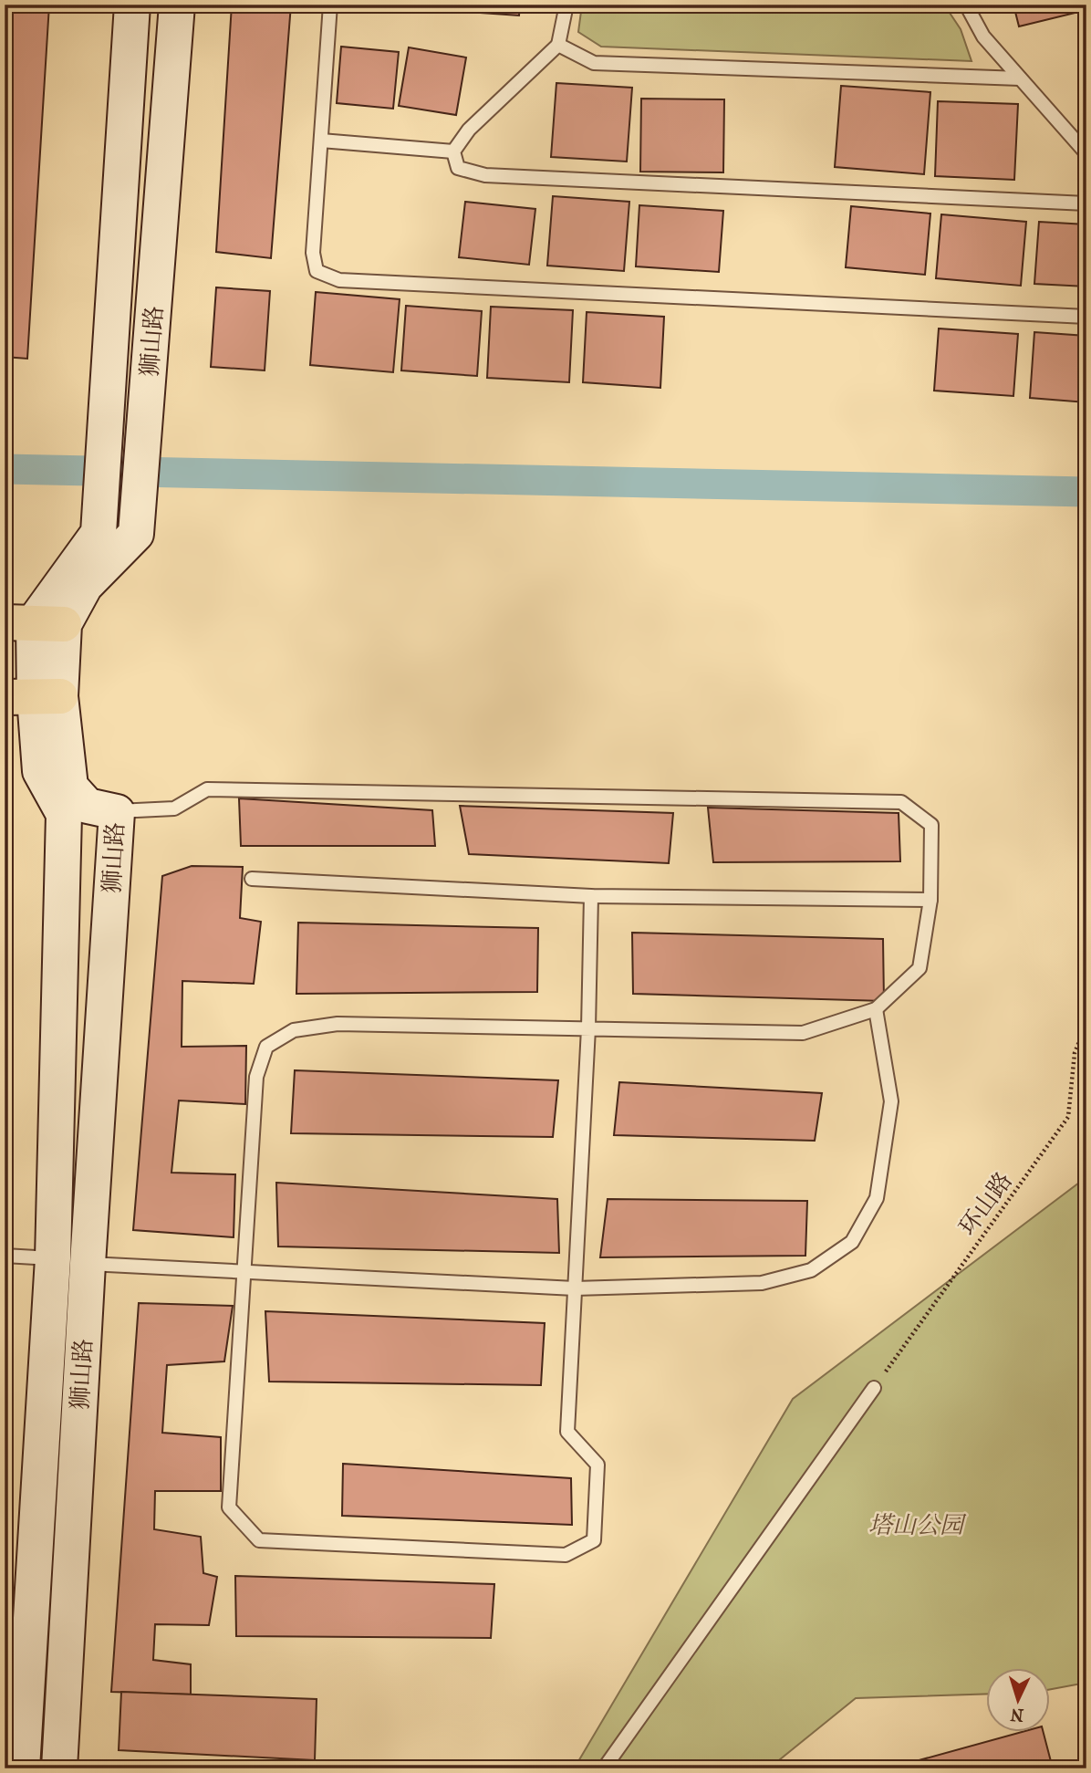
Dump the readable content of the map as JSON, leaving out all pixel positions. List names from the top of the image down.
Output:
{
  "streets": {
    "main road": ["狮山路"],
    "path": ["环山路"]
  },
  "parks": ["塔山公园"],
  "north": "bottom"
}
